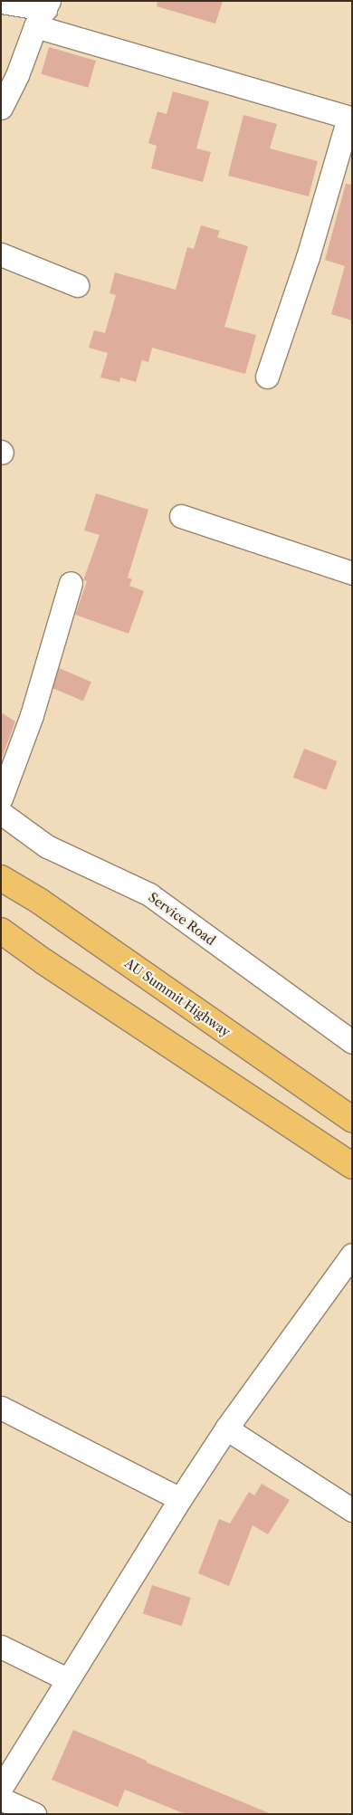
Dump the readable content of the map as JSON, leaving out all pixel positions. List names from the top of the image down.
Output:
{
  "streets": {
    "main road": ["AU Summit Highway"],
    "street": ["Service Road"]
  }
}
